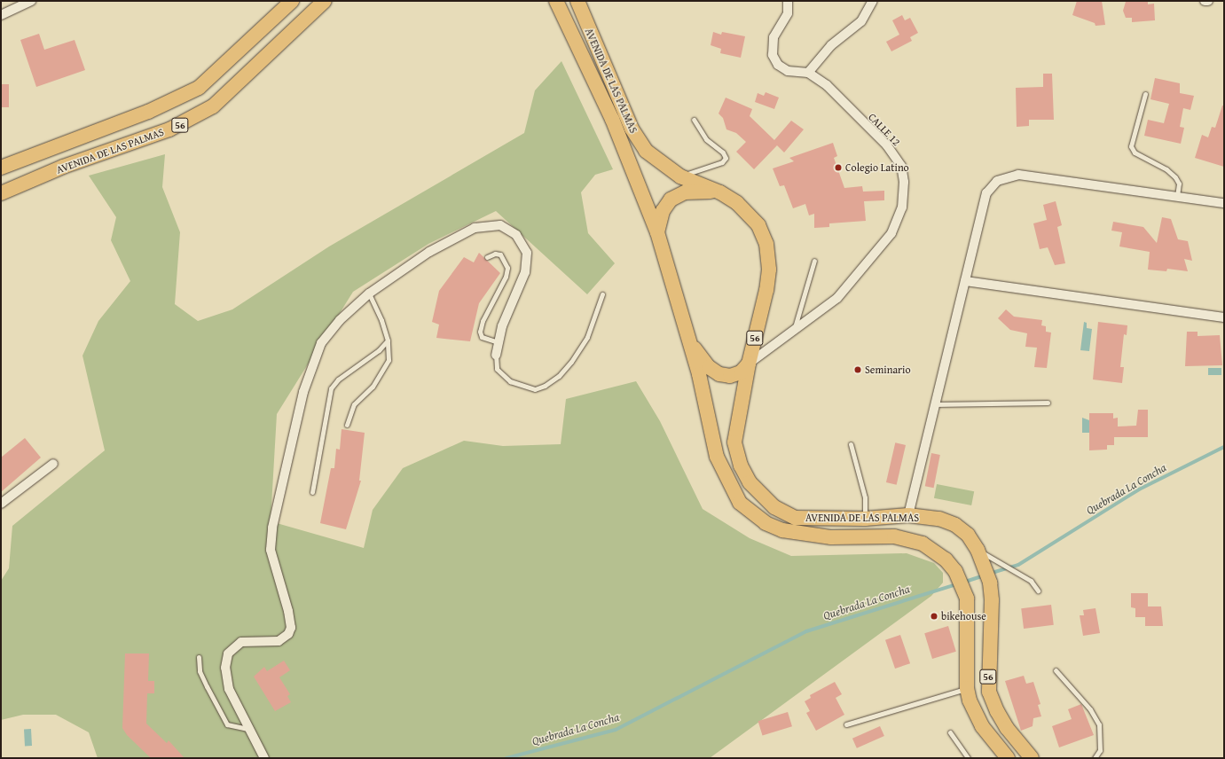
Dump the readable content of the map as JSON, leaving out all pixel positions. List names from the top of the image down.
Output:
{
  "streets": {
    "main road": ["AVENIDA DE LAS PALMAS", "56"],
    "street": ["CALLE 12"]
  },
  "crossings": [
    ["AVENIDA DE LAS PALMAS", "CALLE 12"]
  ],
  "water": ["Quebrada La Concha"],
  "places": ["Colegio Latino", "Seminario", "bikehouse"]
}
